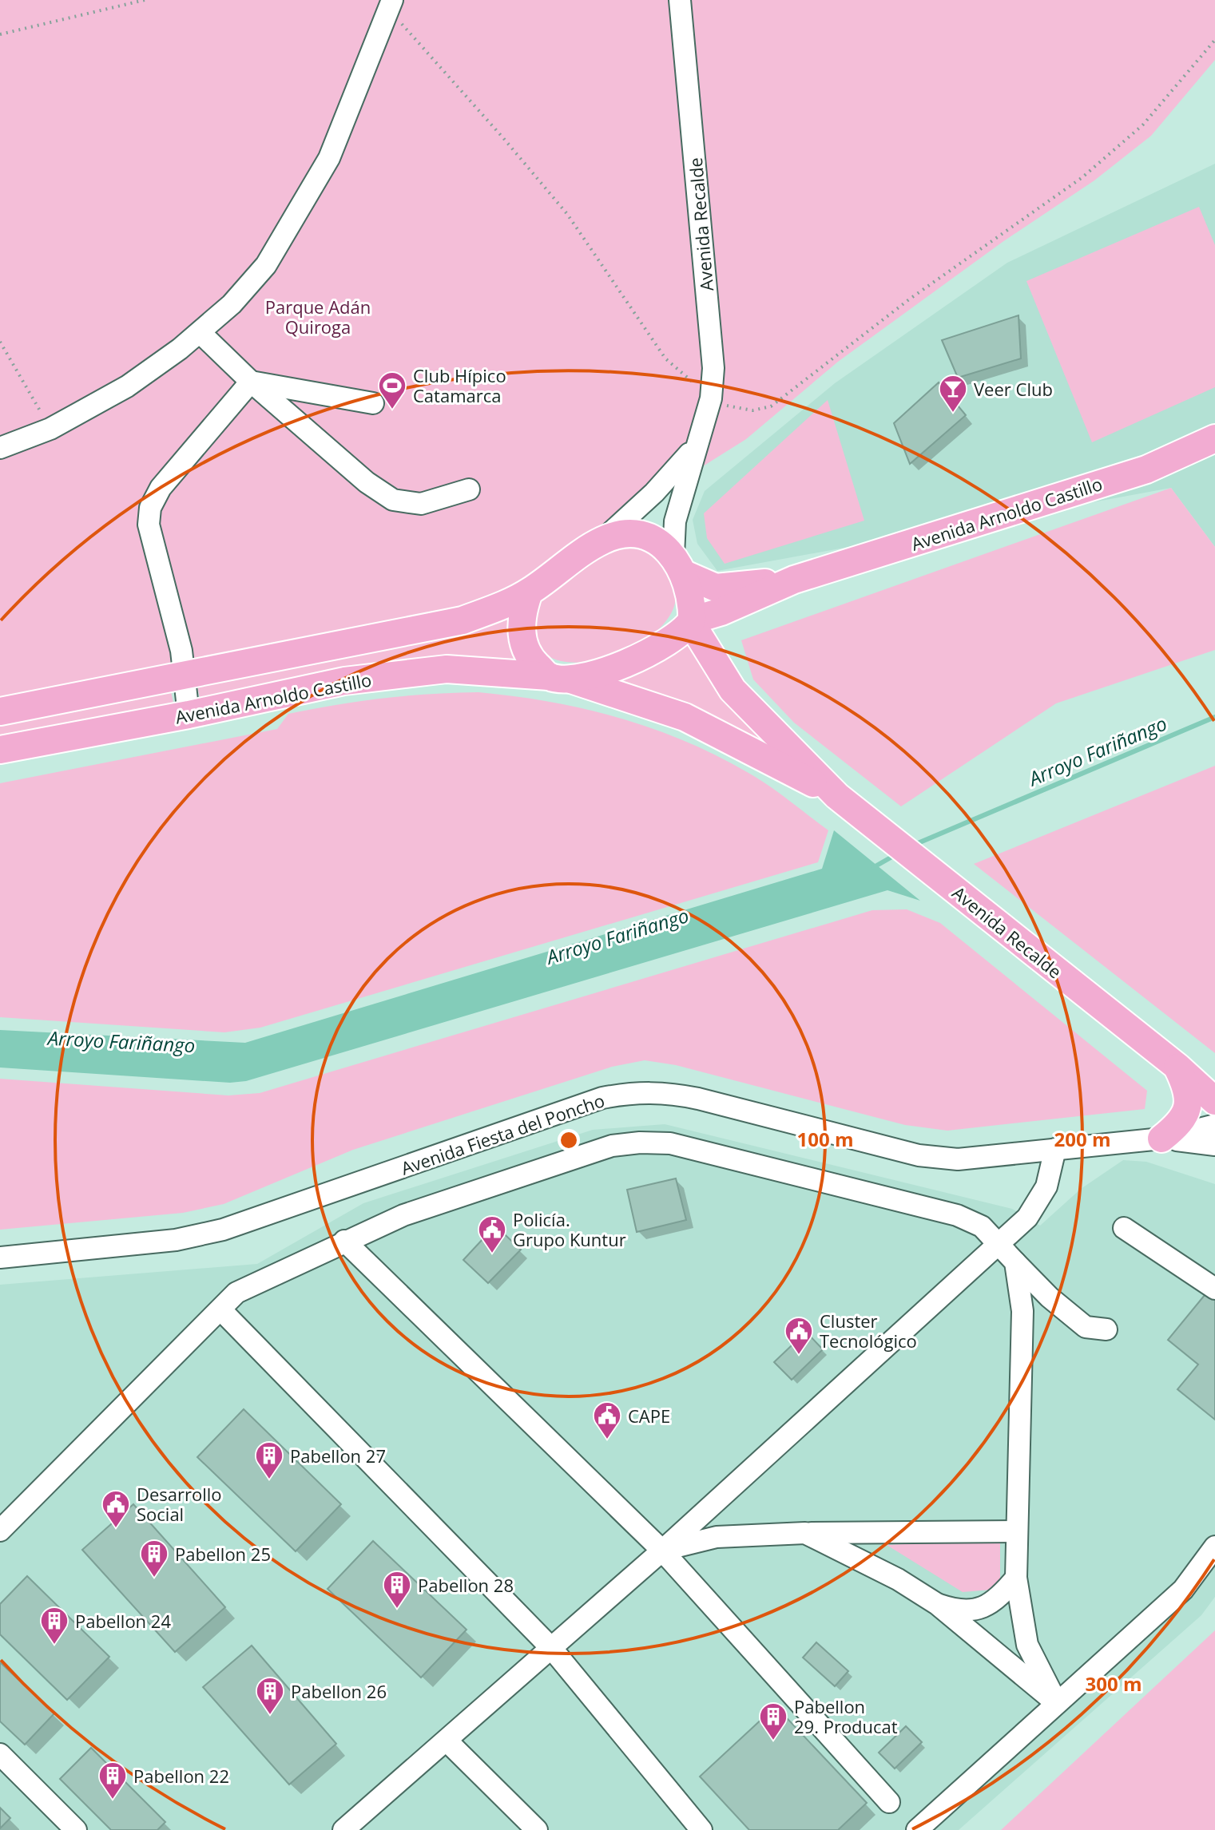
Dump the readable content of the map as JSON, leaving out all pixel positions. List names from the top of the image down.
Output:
{
  "streets": {
    "main road": ["Avenida Recalde", "Avenida Arnoldo Castillo"],
    "street": ["Avenida Fiesta del Poncho"]
  },
  "crossings": [
    ["Avenida Recalde", "Avenida Arnoldo Castillo"]
  ],
  "water": ["Arroyo Fariñango"],
  "parks": ["Parque Adán Quiroga"],
  "places": {
    "sports": ["Club Hípico Catamarca"],
    "bar": ["Veer Club"],
    "public building": [
      "Policía. Grupo Kuntur",
      "Cluster Tecnológico",
      "CAPE",
      "Desarrollo Social"
    ],
    "building": [
      "Pabellon 27",
      "Pabellon 25",
      "Pabellon 28",
      "Pabellon 24",
      "Pabellon 26",
      "Pabellon 29. Producat",
      "Pabellon 22"
    ]
  },
  "rings": ["100 m", "200 m", "300 m"]
}
